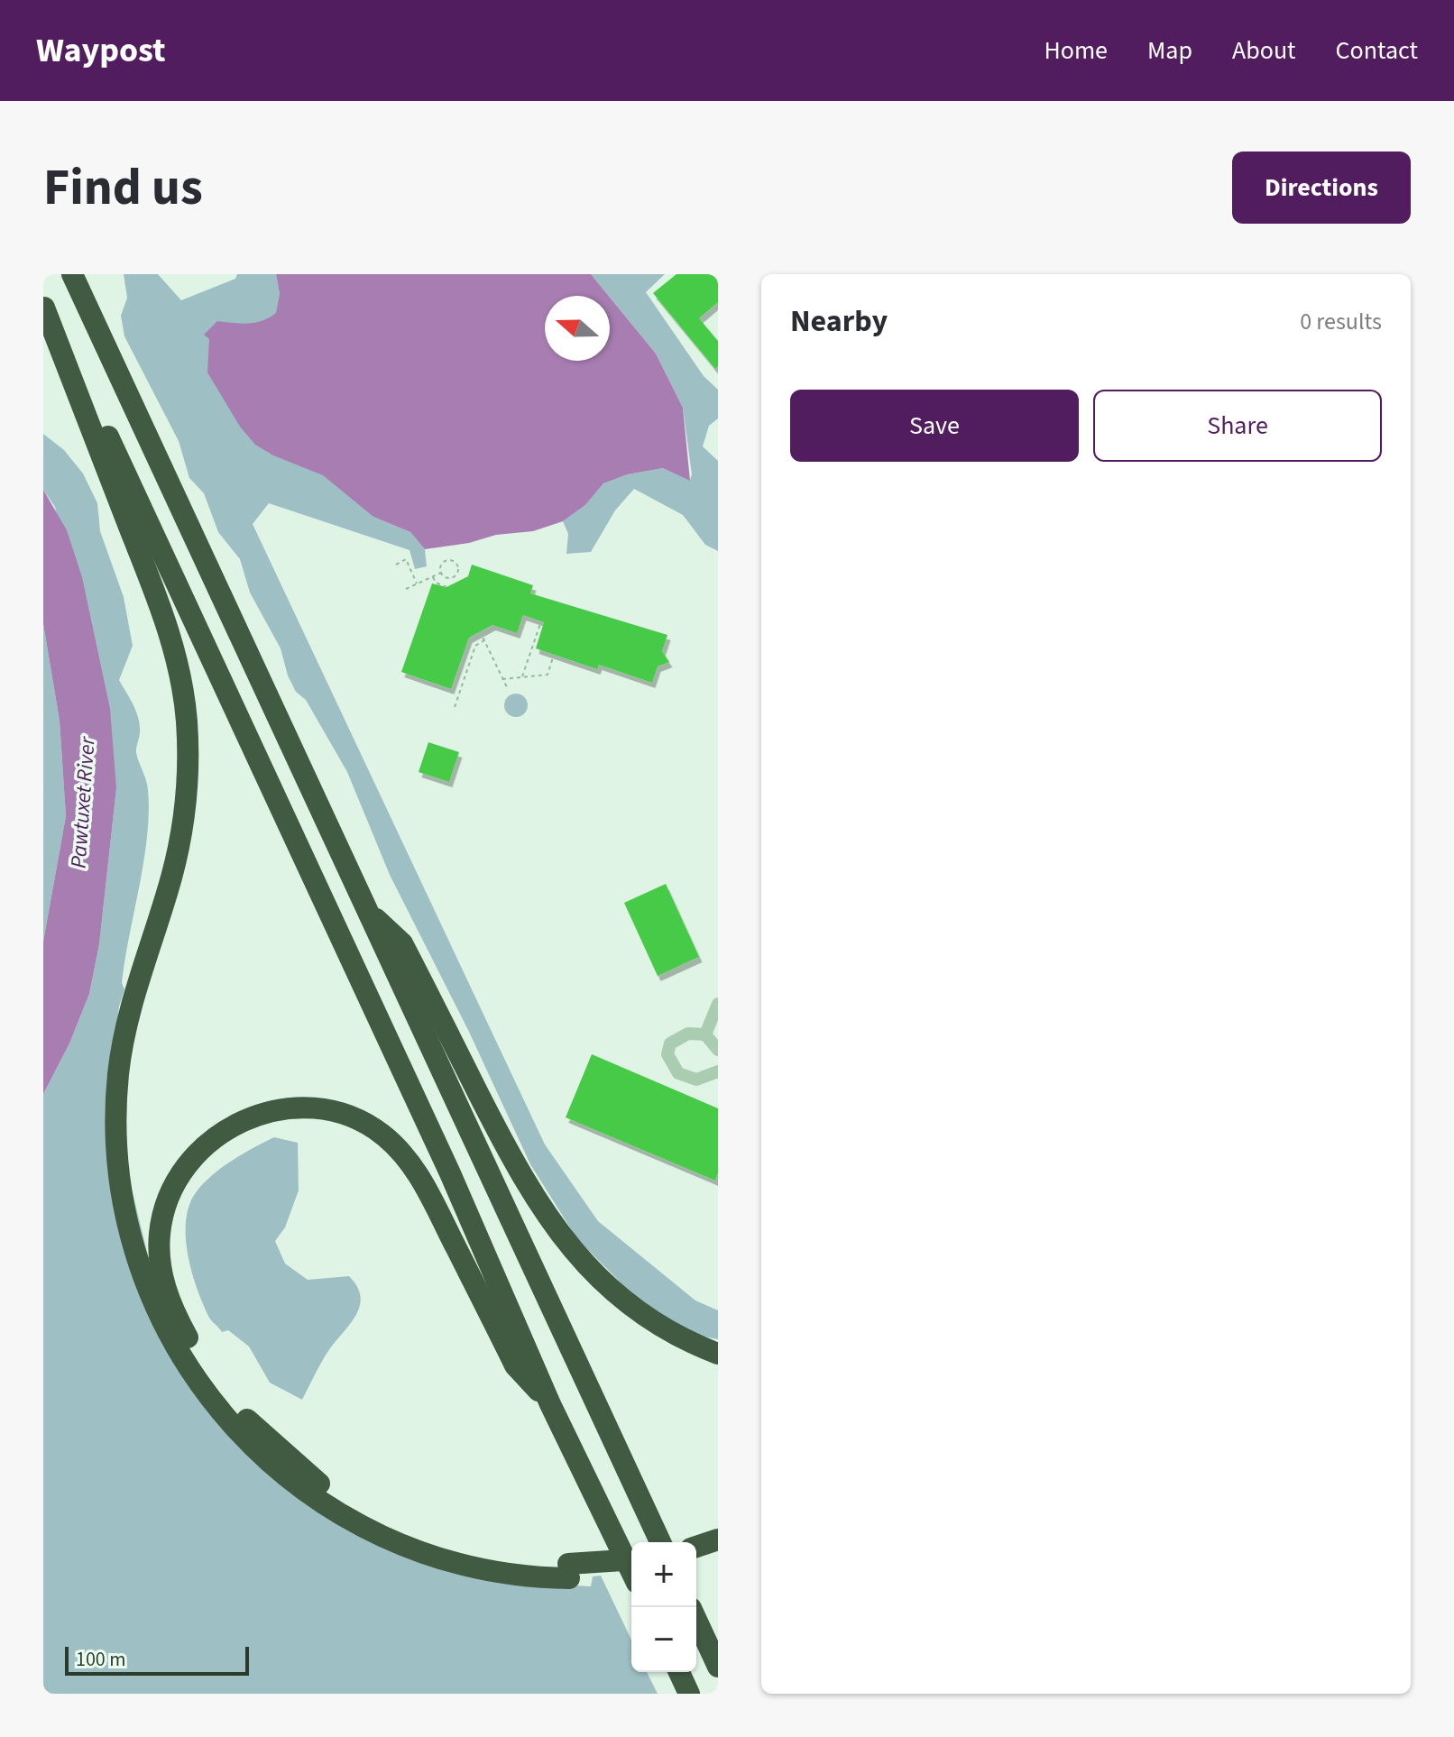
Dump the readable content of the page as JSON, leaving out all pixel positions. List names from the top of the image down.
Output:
{
  "water": ["Pawtuxet River"],
  "scale_bar": "100 m",
  "north": "left",
  "page": {
    "header": "Waypost",
    "nav": [
      "Home",
      "Map",
      "About",
      "Contact"
    ],
    "buttons": [
      "Directions",
      ["Save", "Share"]
    ],
    "title": "Find us",
    "heading": ["Nearby", "0 results"],
    "map_buttons": ["+", "−"],
    "scale": "100 m"
  }
}
